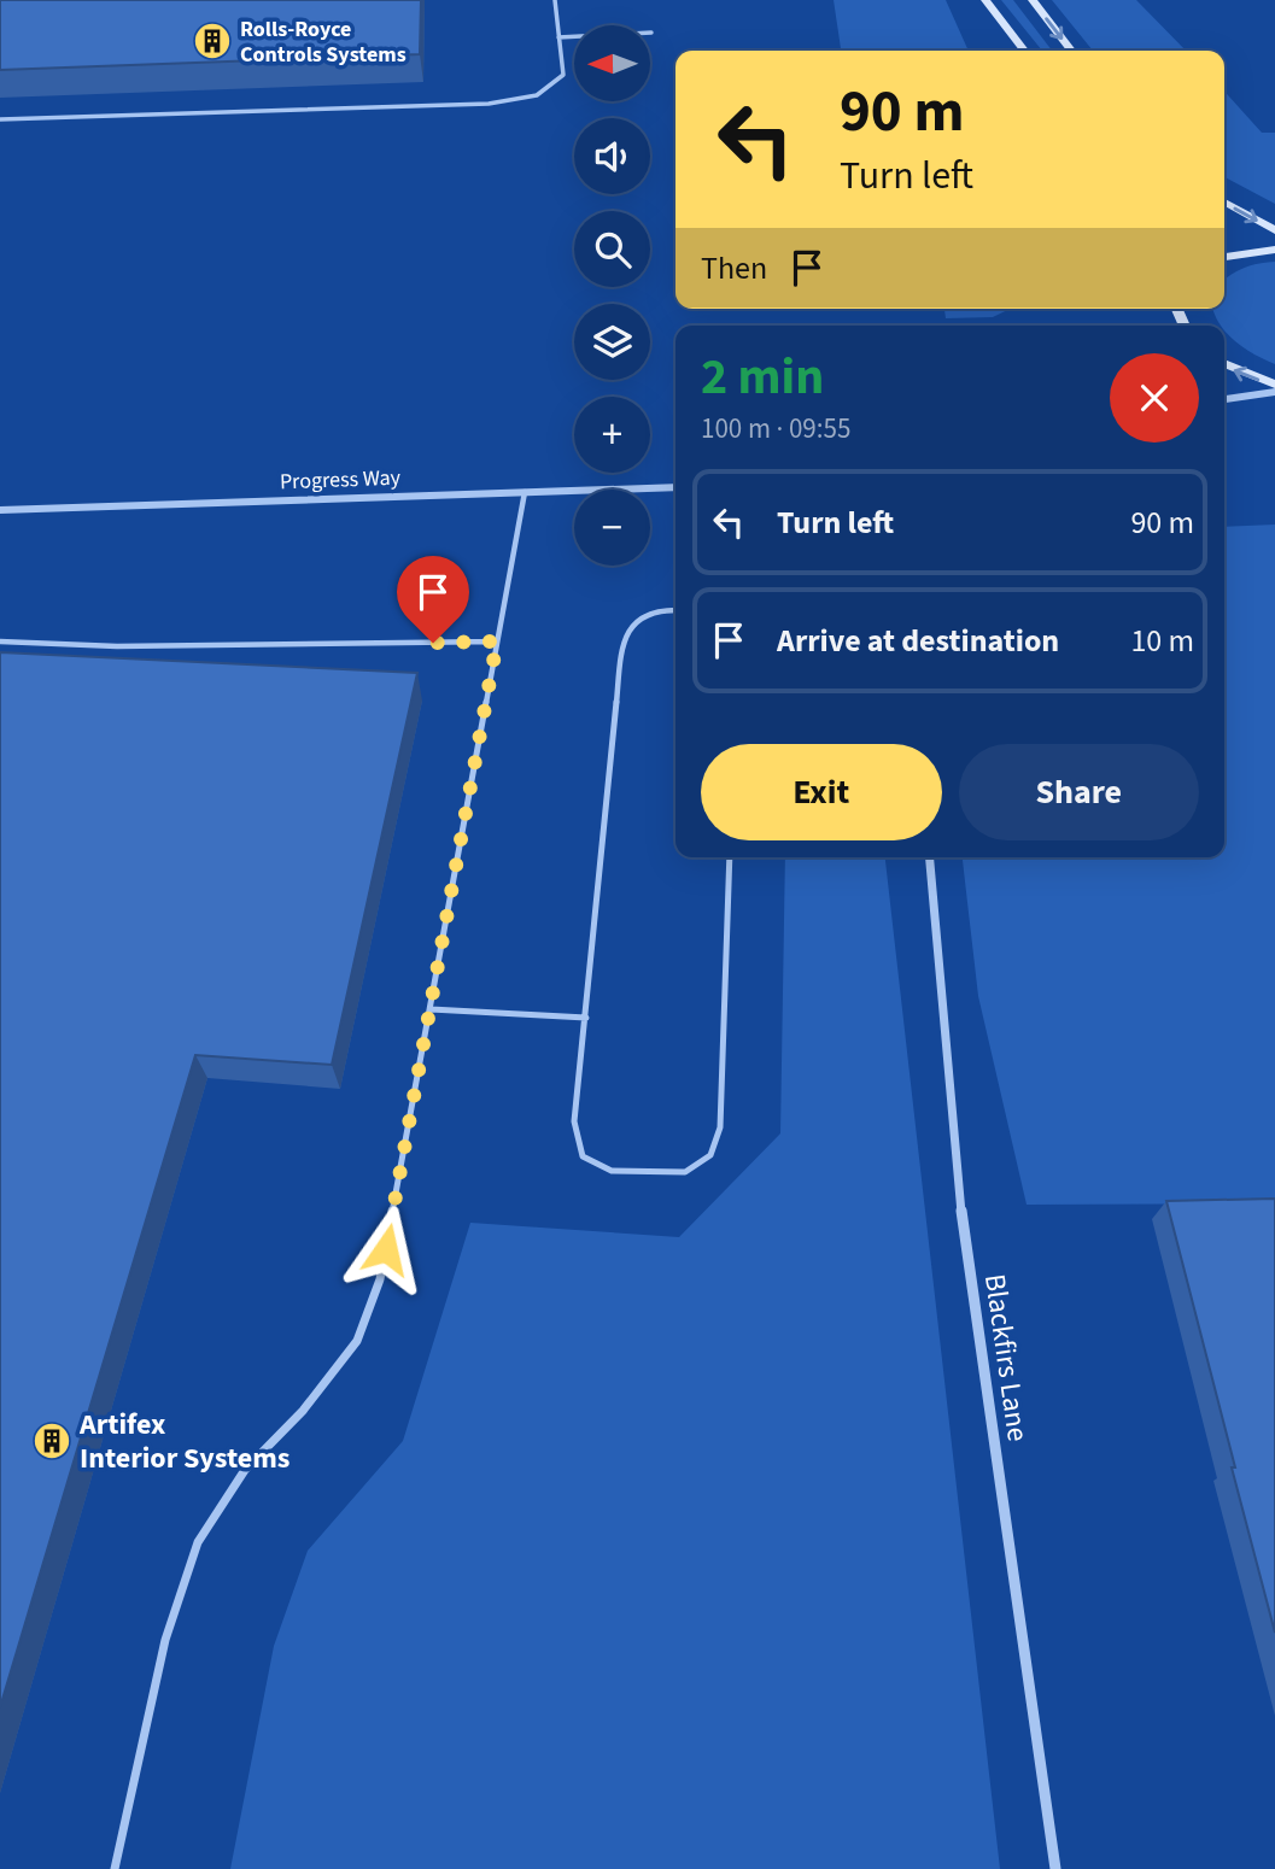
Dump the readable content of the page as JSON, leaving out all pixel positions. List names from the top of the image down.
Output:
{
  "streets": {
    "street": ["Progress Way", "Blackfirs Lane"]
  },
  "places": {
    "building": ["Rolls-Royce Controls Systems", "Artifex Interior Systems"]
  },
  "north": "left",
  "page": {
    "map_buttons": ["+", "−"],
    "turn": ["90 m", "Turn left"],
    "then": "Then",
    "heading": ["2 min", "100 m · 09:55"],
    "list": [
      {
        "name": "Turn left",
        "value": "90 m"
      },
      {
        "name": "Arrive at destination",
        "value": "10 m"
      }
    ],
    "buttons": ["Exit", "Share"]
  }
}
